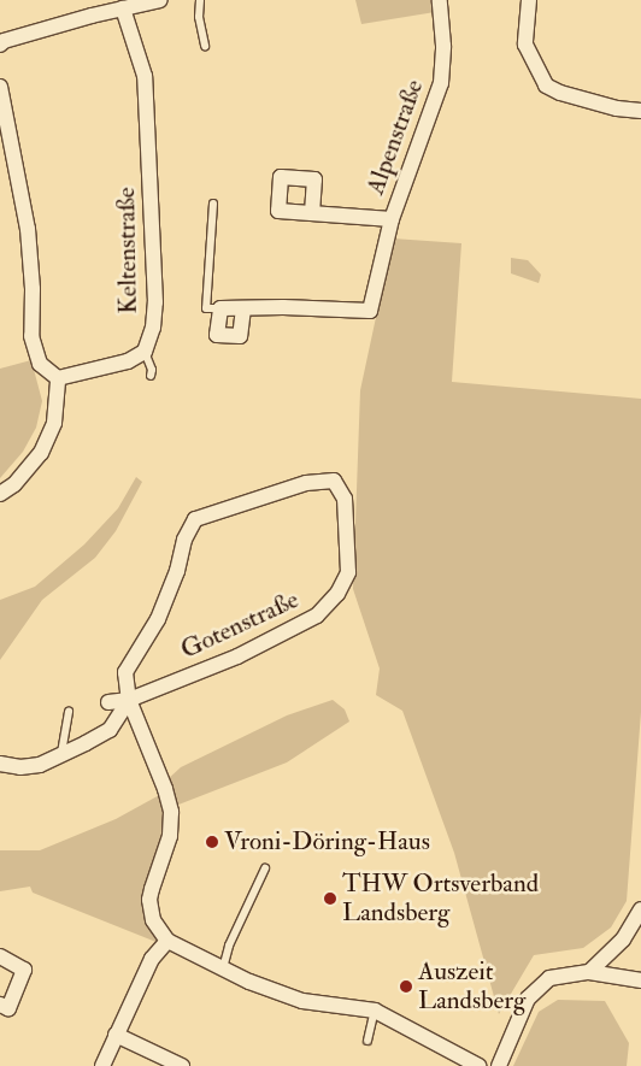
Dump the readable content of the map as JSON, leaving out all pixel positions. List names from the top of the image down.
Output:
{
  "streets": {
    "street": ["Alpenstraße", "Keltenstraße", "Gotenstraße"]
  },
  "places": ["Vroni-Döring-Haus", "THW Ortsverband Landsberg", "Auszeit Landsberg"]
}
